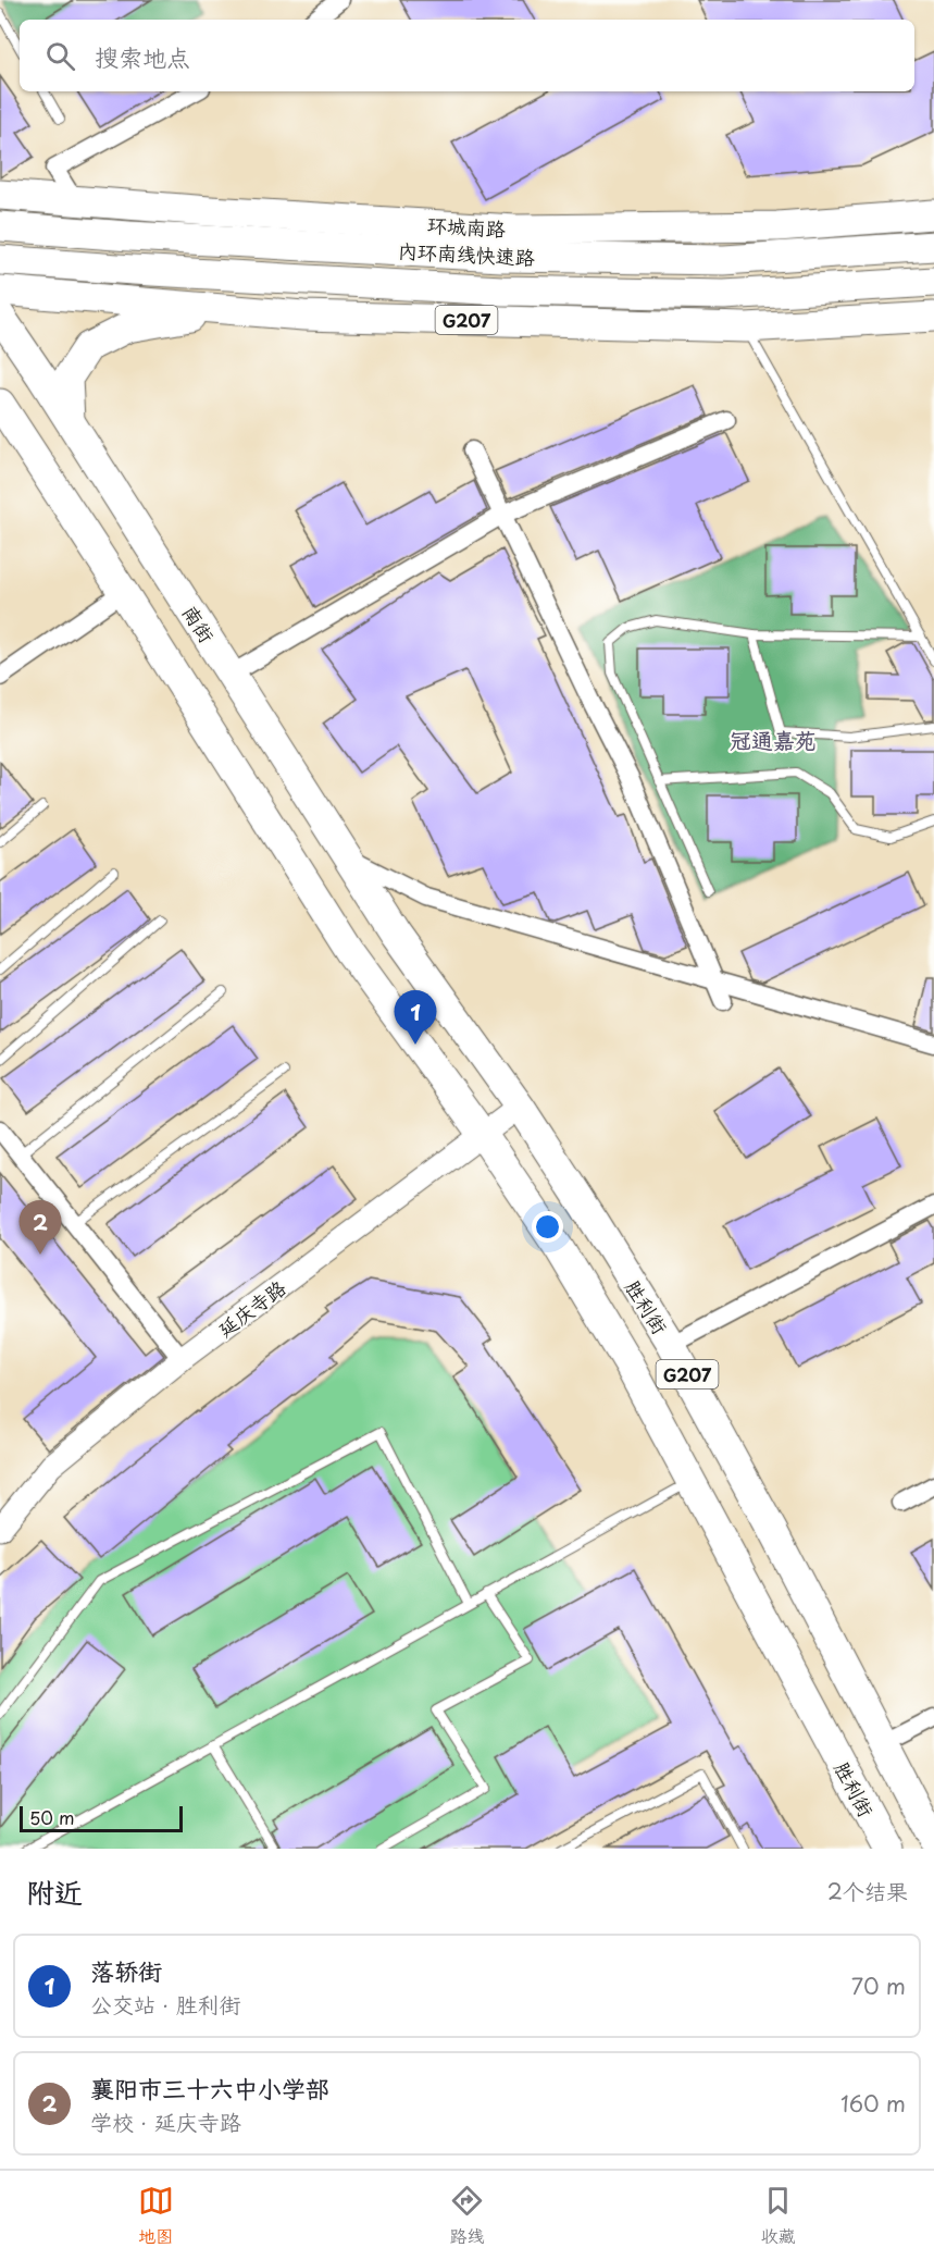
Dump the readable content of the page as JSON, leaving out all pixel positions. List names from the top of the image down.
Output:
{
  "streets": {
    "highway": [
      "环城南路",
      "内环南线快速路",
      "G207",
      "南街",
      "胜利街"
    ],
    "street": ["延庆寺路"]
  },
  "crossings": [
    ["南街", "胜利街"],
    ["胜利街", "延庆寺路"]
  ],
  "districts": ["冠通嘉苑"],
  "scale_bar": "50 m",
  "page": {
    "search": "搜索地点",
    "pins": ["1", "2"],
    "scale": "50 m",
    "heading": ["附近", "2个结果"],
    "list": [
      {
        "mark": "1",
        "name": "落轿街",
        "note": "公交站 · 胜利街",
        "value": "70 m"
      },
      {
        "mark": "2",
        "name": "襄阳市三十六中小学部",
        "note": "学校 · 延庆寺路",
        "value": "160 m"
      }
    ],
    "nav": ["地图", "路线", "收藏"]
  }
}
